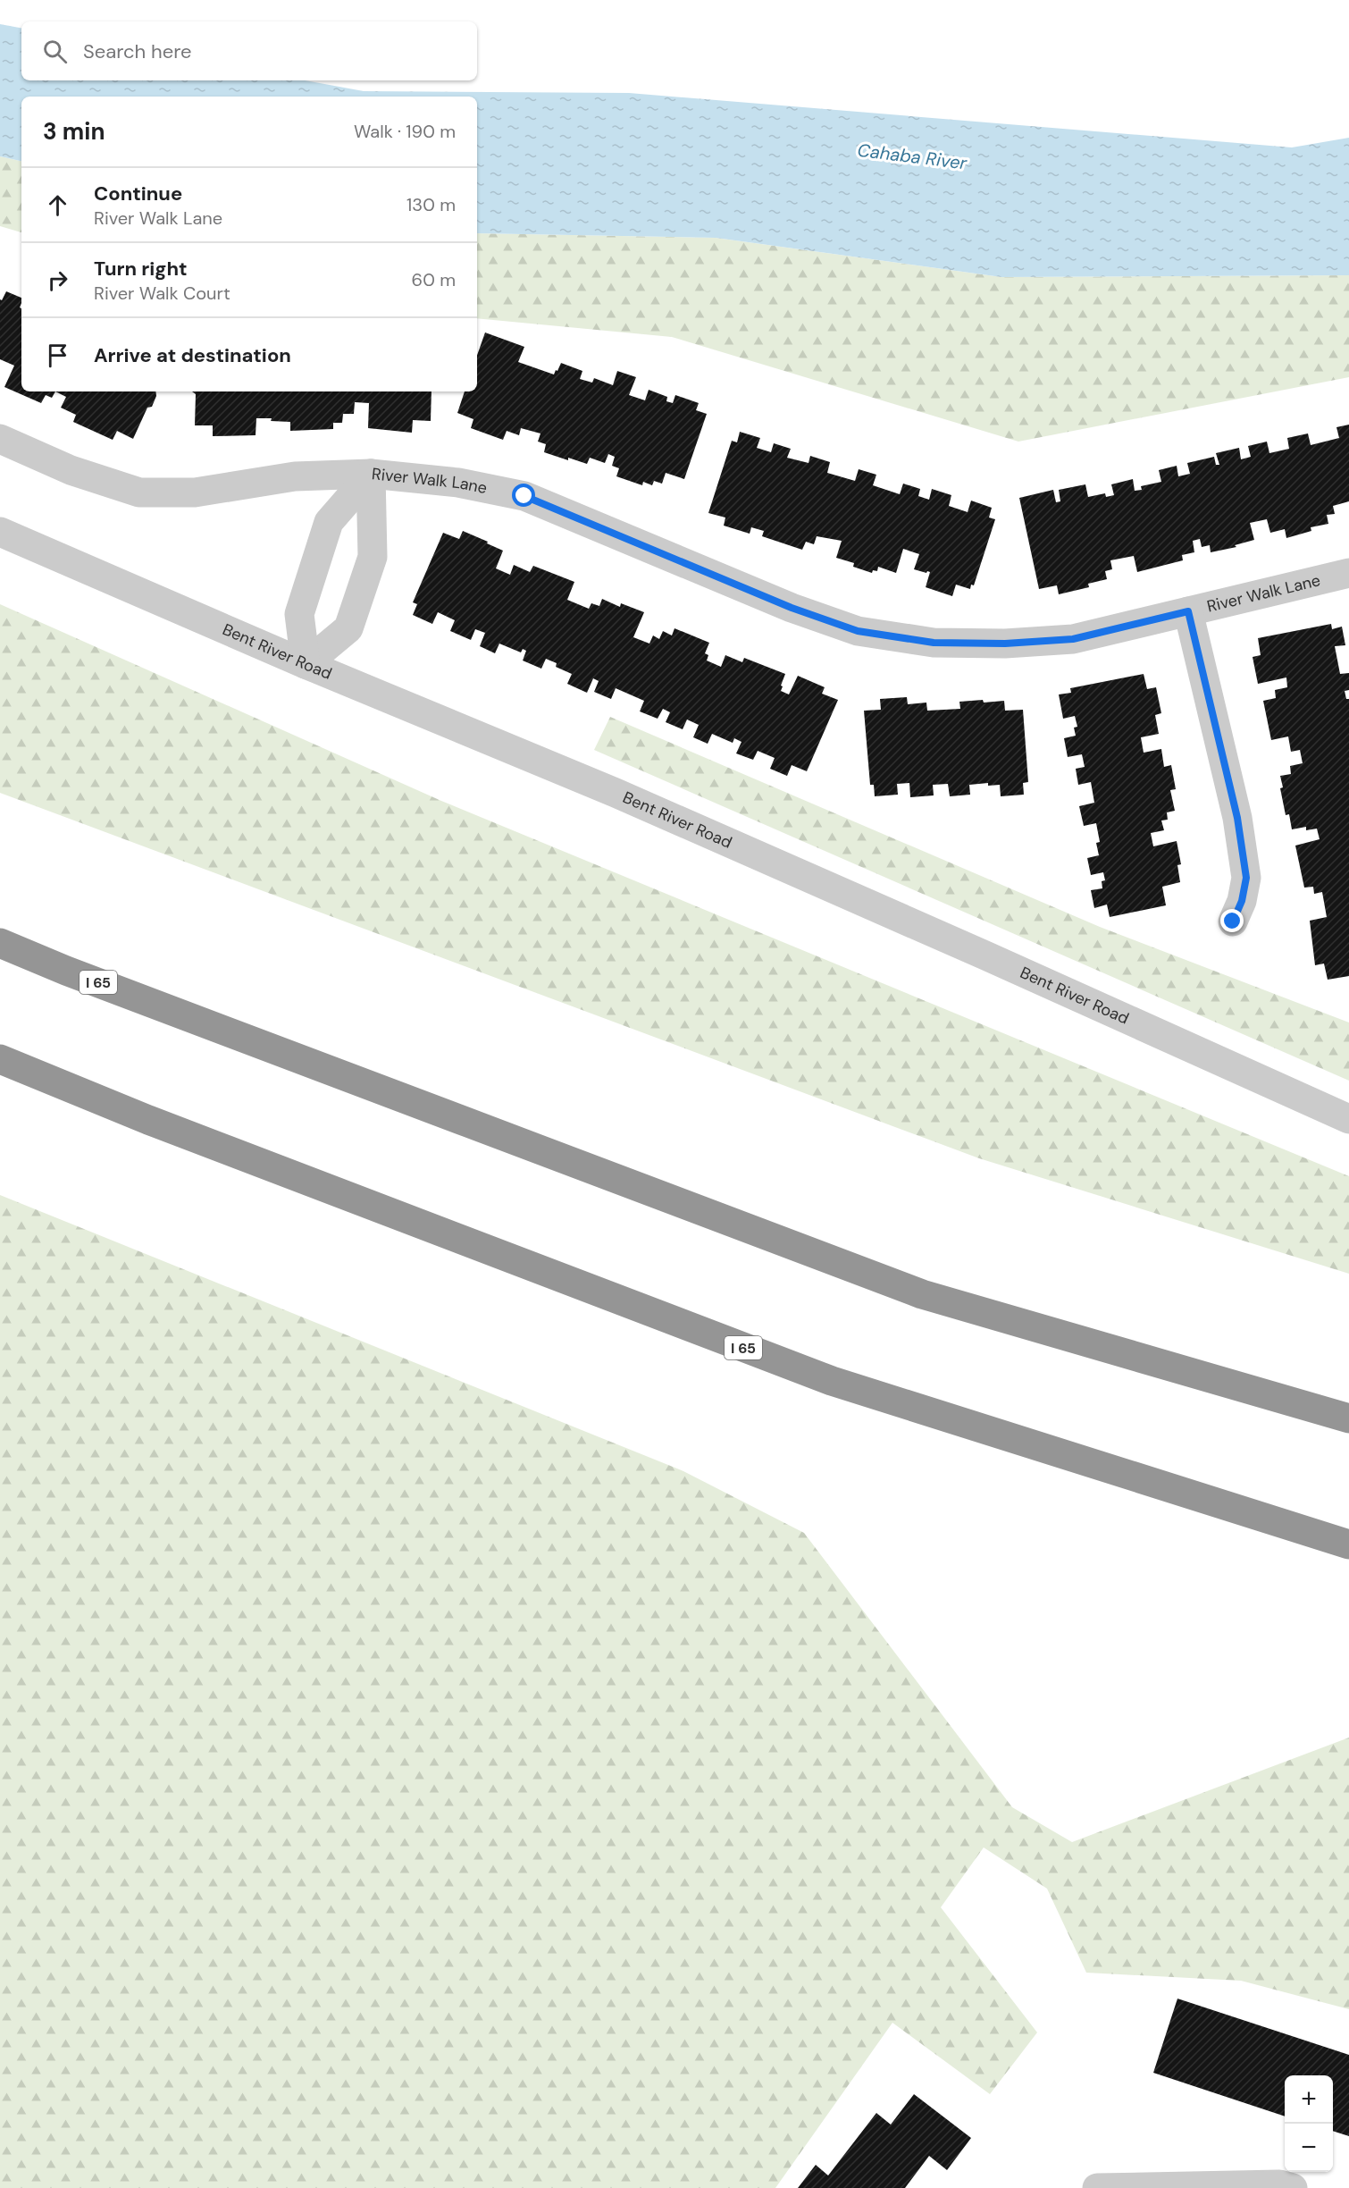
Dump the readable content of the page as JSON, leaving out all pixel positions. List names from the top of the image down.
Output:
{
  "streets": {
    "highway": ["I 65"],
    "street": ["River Walk Lane", "Bent River Road"]
  },
  "water": ["Cahaba River"],
  "page": {
    "search": "Search here",
    "heading": ["3 min", "Walk · 190 m"],
    "list": [
      ["Continue", "River Walk Lane", "130 m"],
      ["Turn right", "River Walk Court", "60 m"],
      "Arrive at destination"
    ],
    "map_buttons": ["+", "−"]
  }
}
